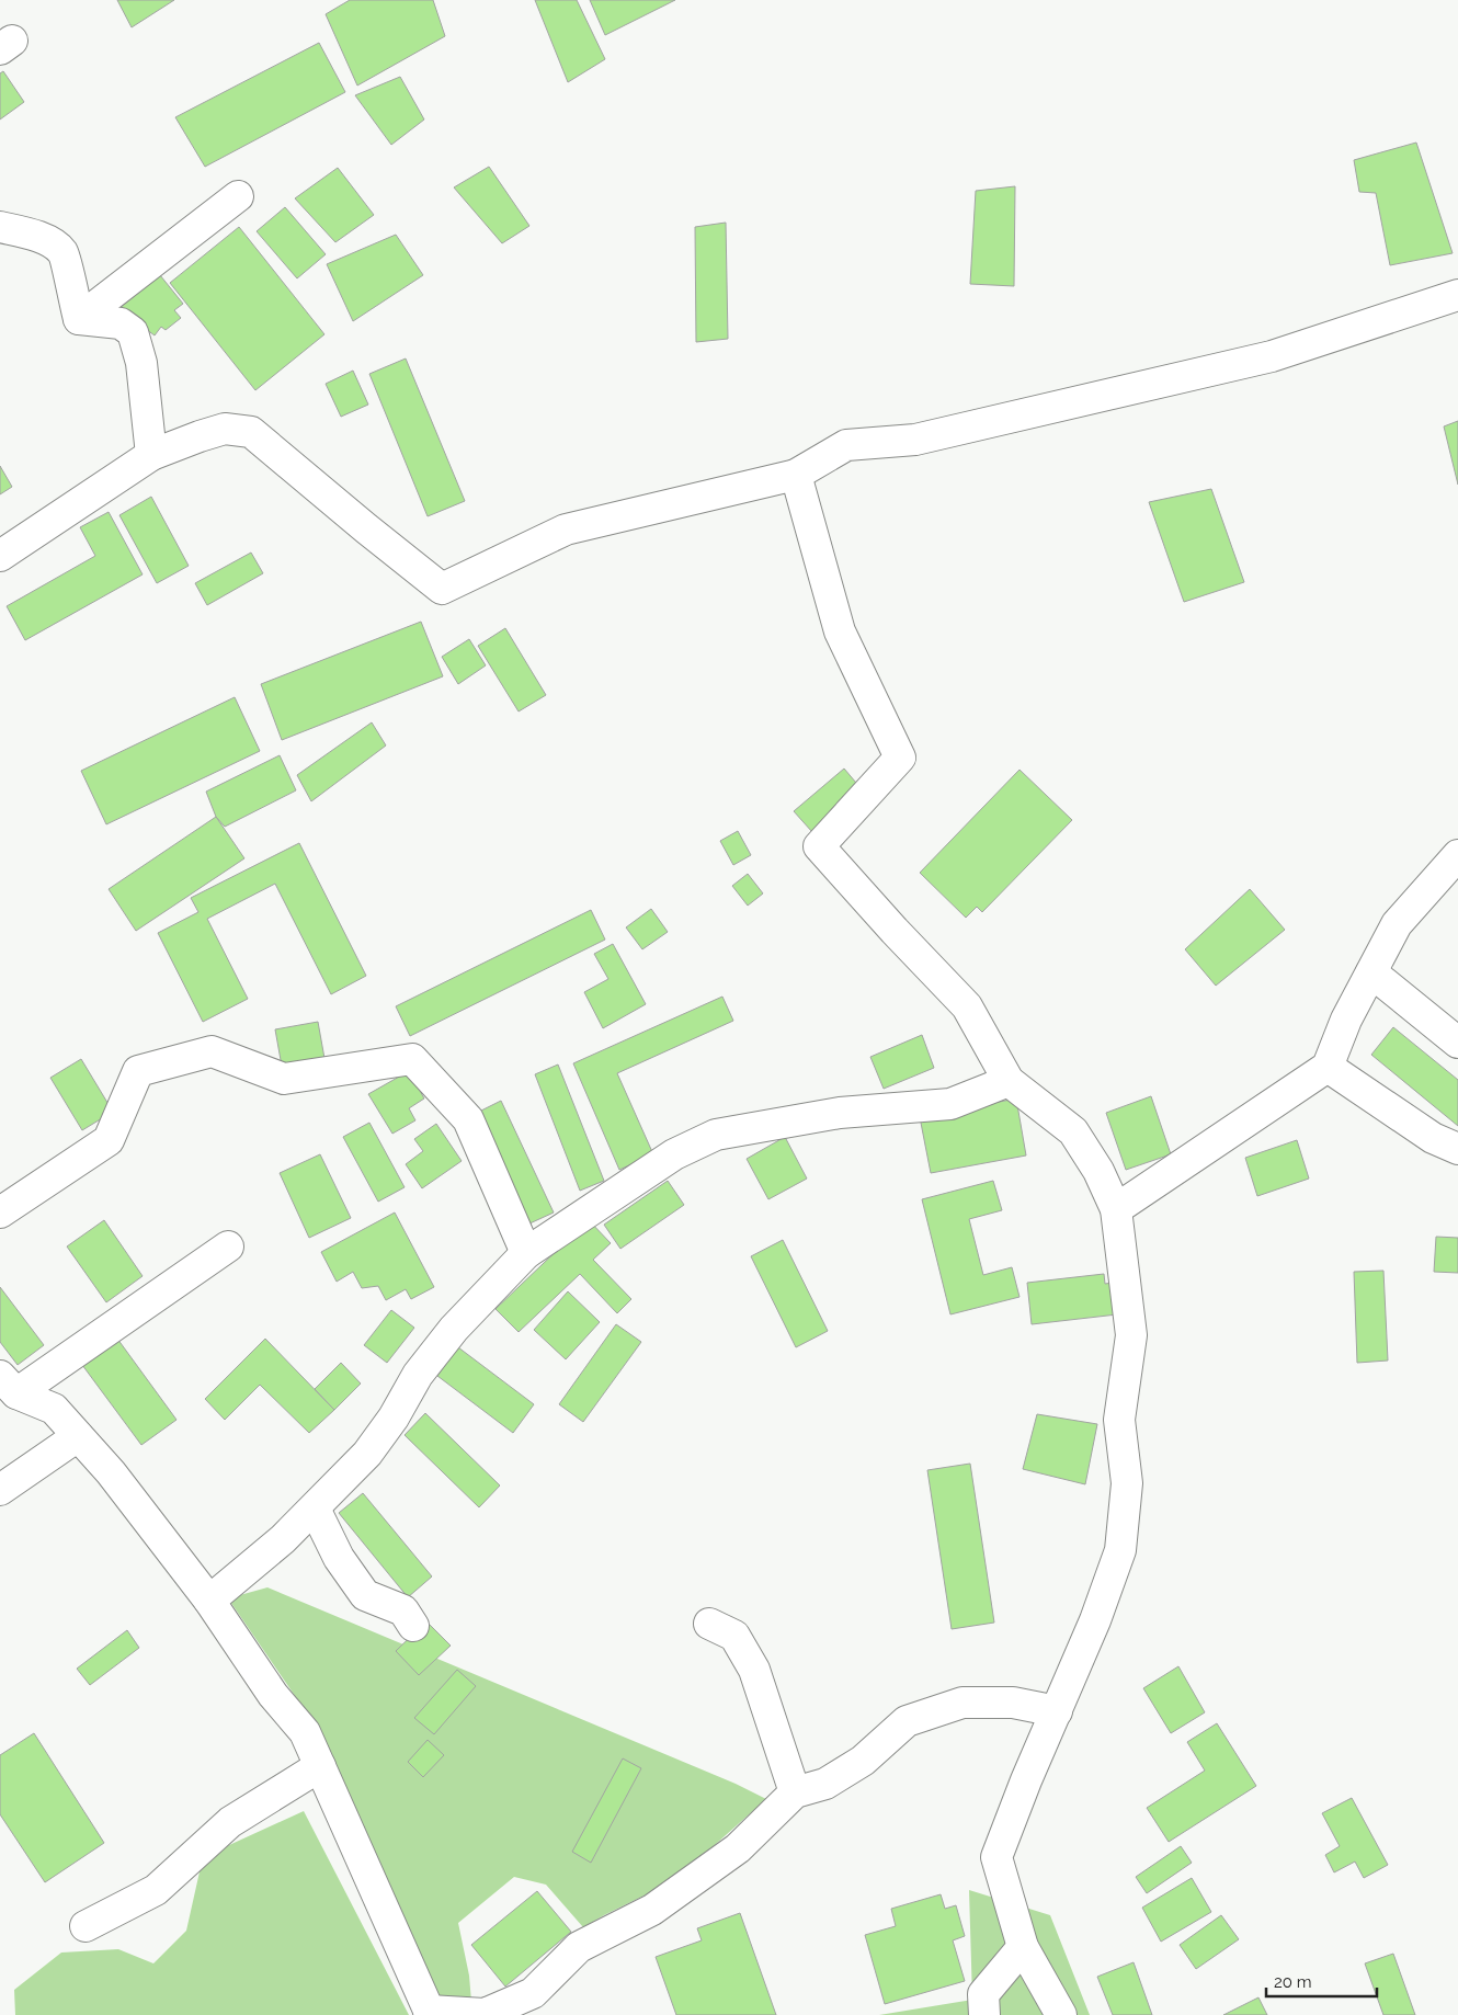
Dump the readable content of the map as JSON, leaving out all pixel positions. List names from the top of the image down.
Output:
{
  "scale_bar": "20 m"
}
